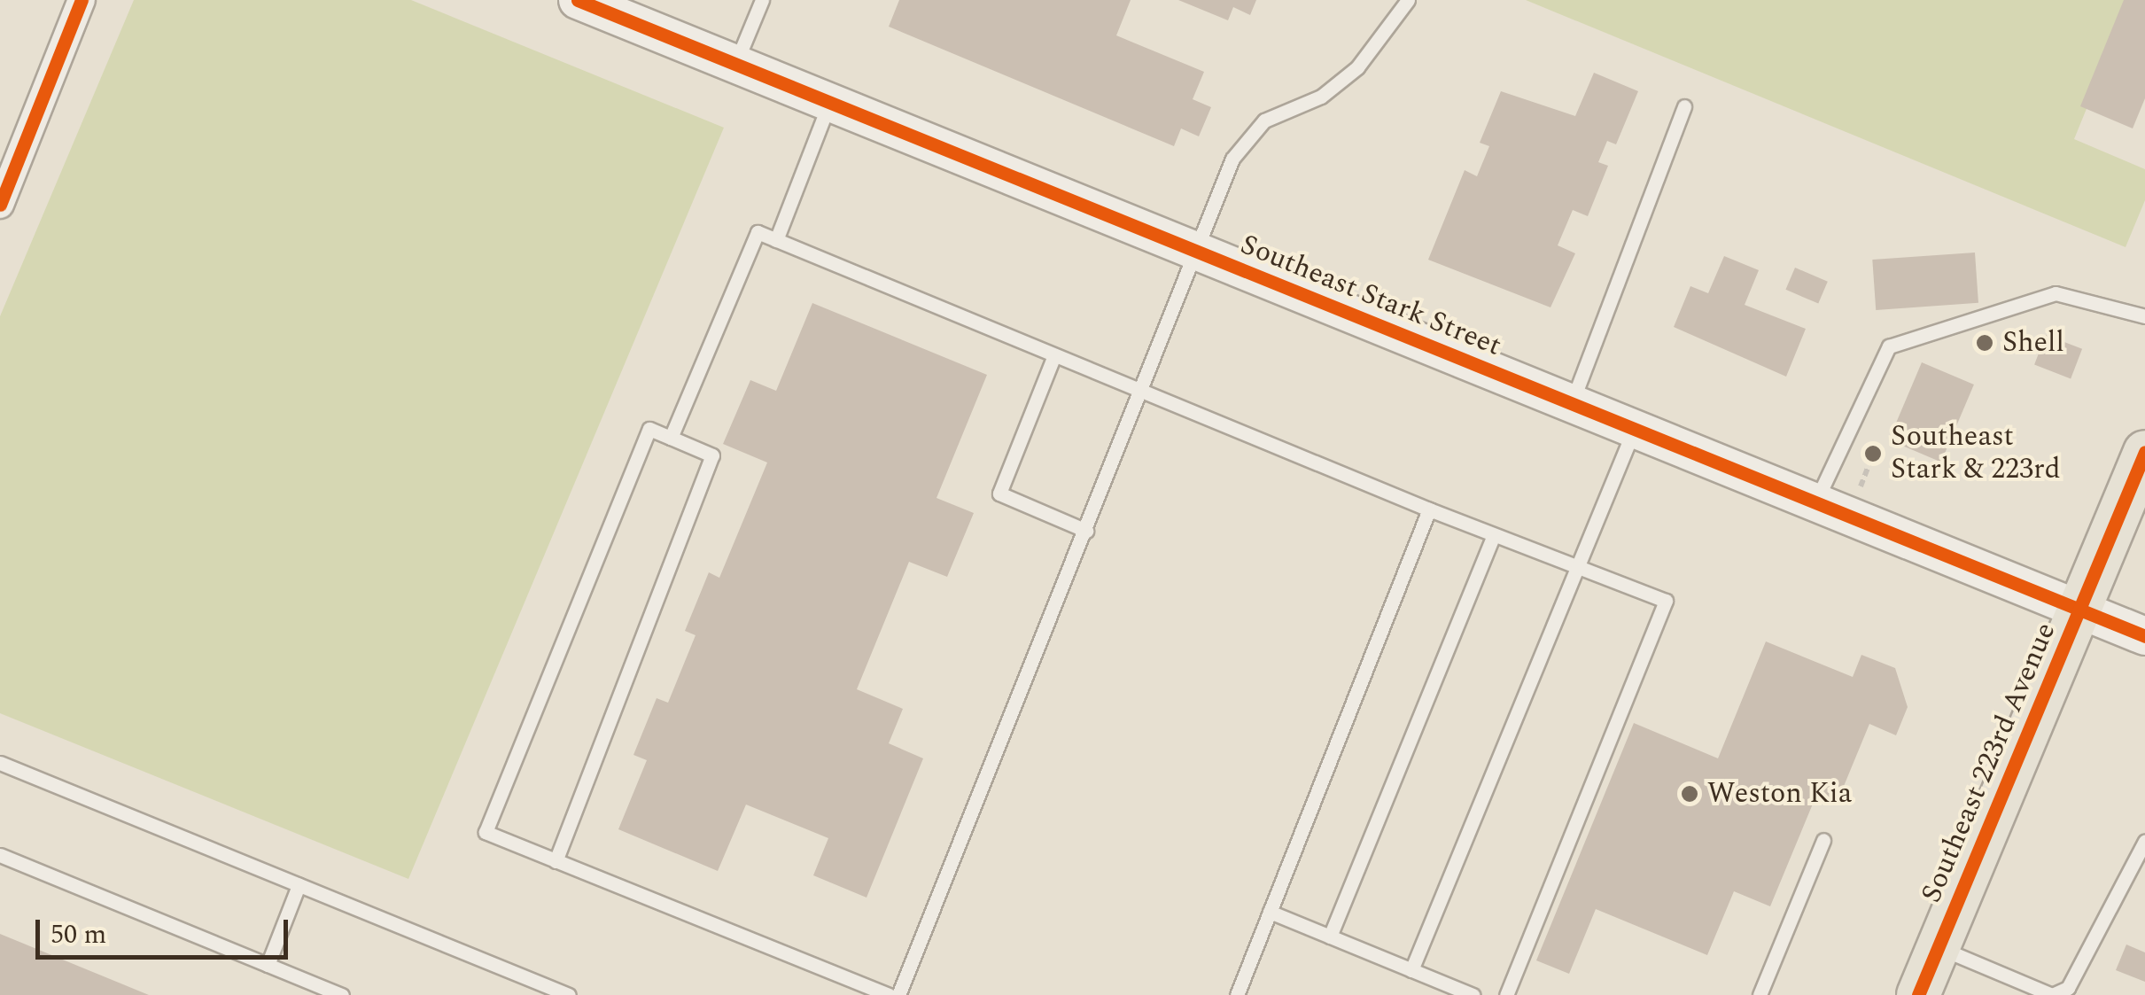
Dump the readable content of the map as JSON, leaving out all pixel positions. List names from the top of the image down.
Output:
{
  "streets": {
    "main road": ["Southeast Stark Street", "Southeast 223rd Avenue"]
  },
  "crossings": [
    ["Southeast Stark Street", "Southeast 223rd Avenue"]
  ],
  "places": ["Shell", "Southeast Stark & 223rd", "Weston Kia"],
  "scale_bar": "50 m"
}
